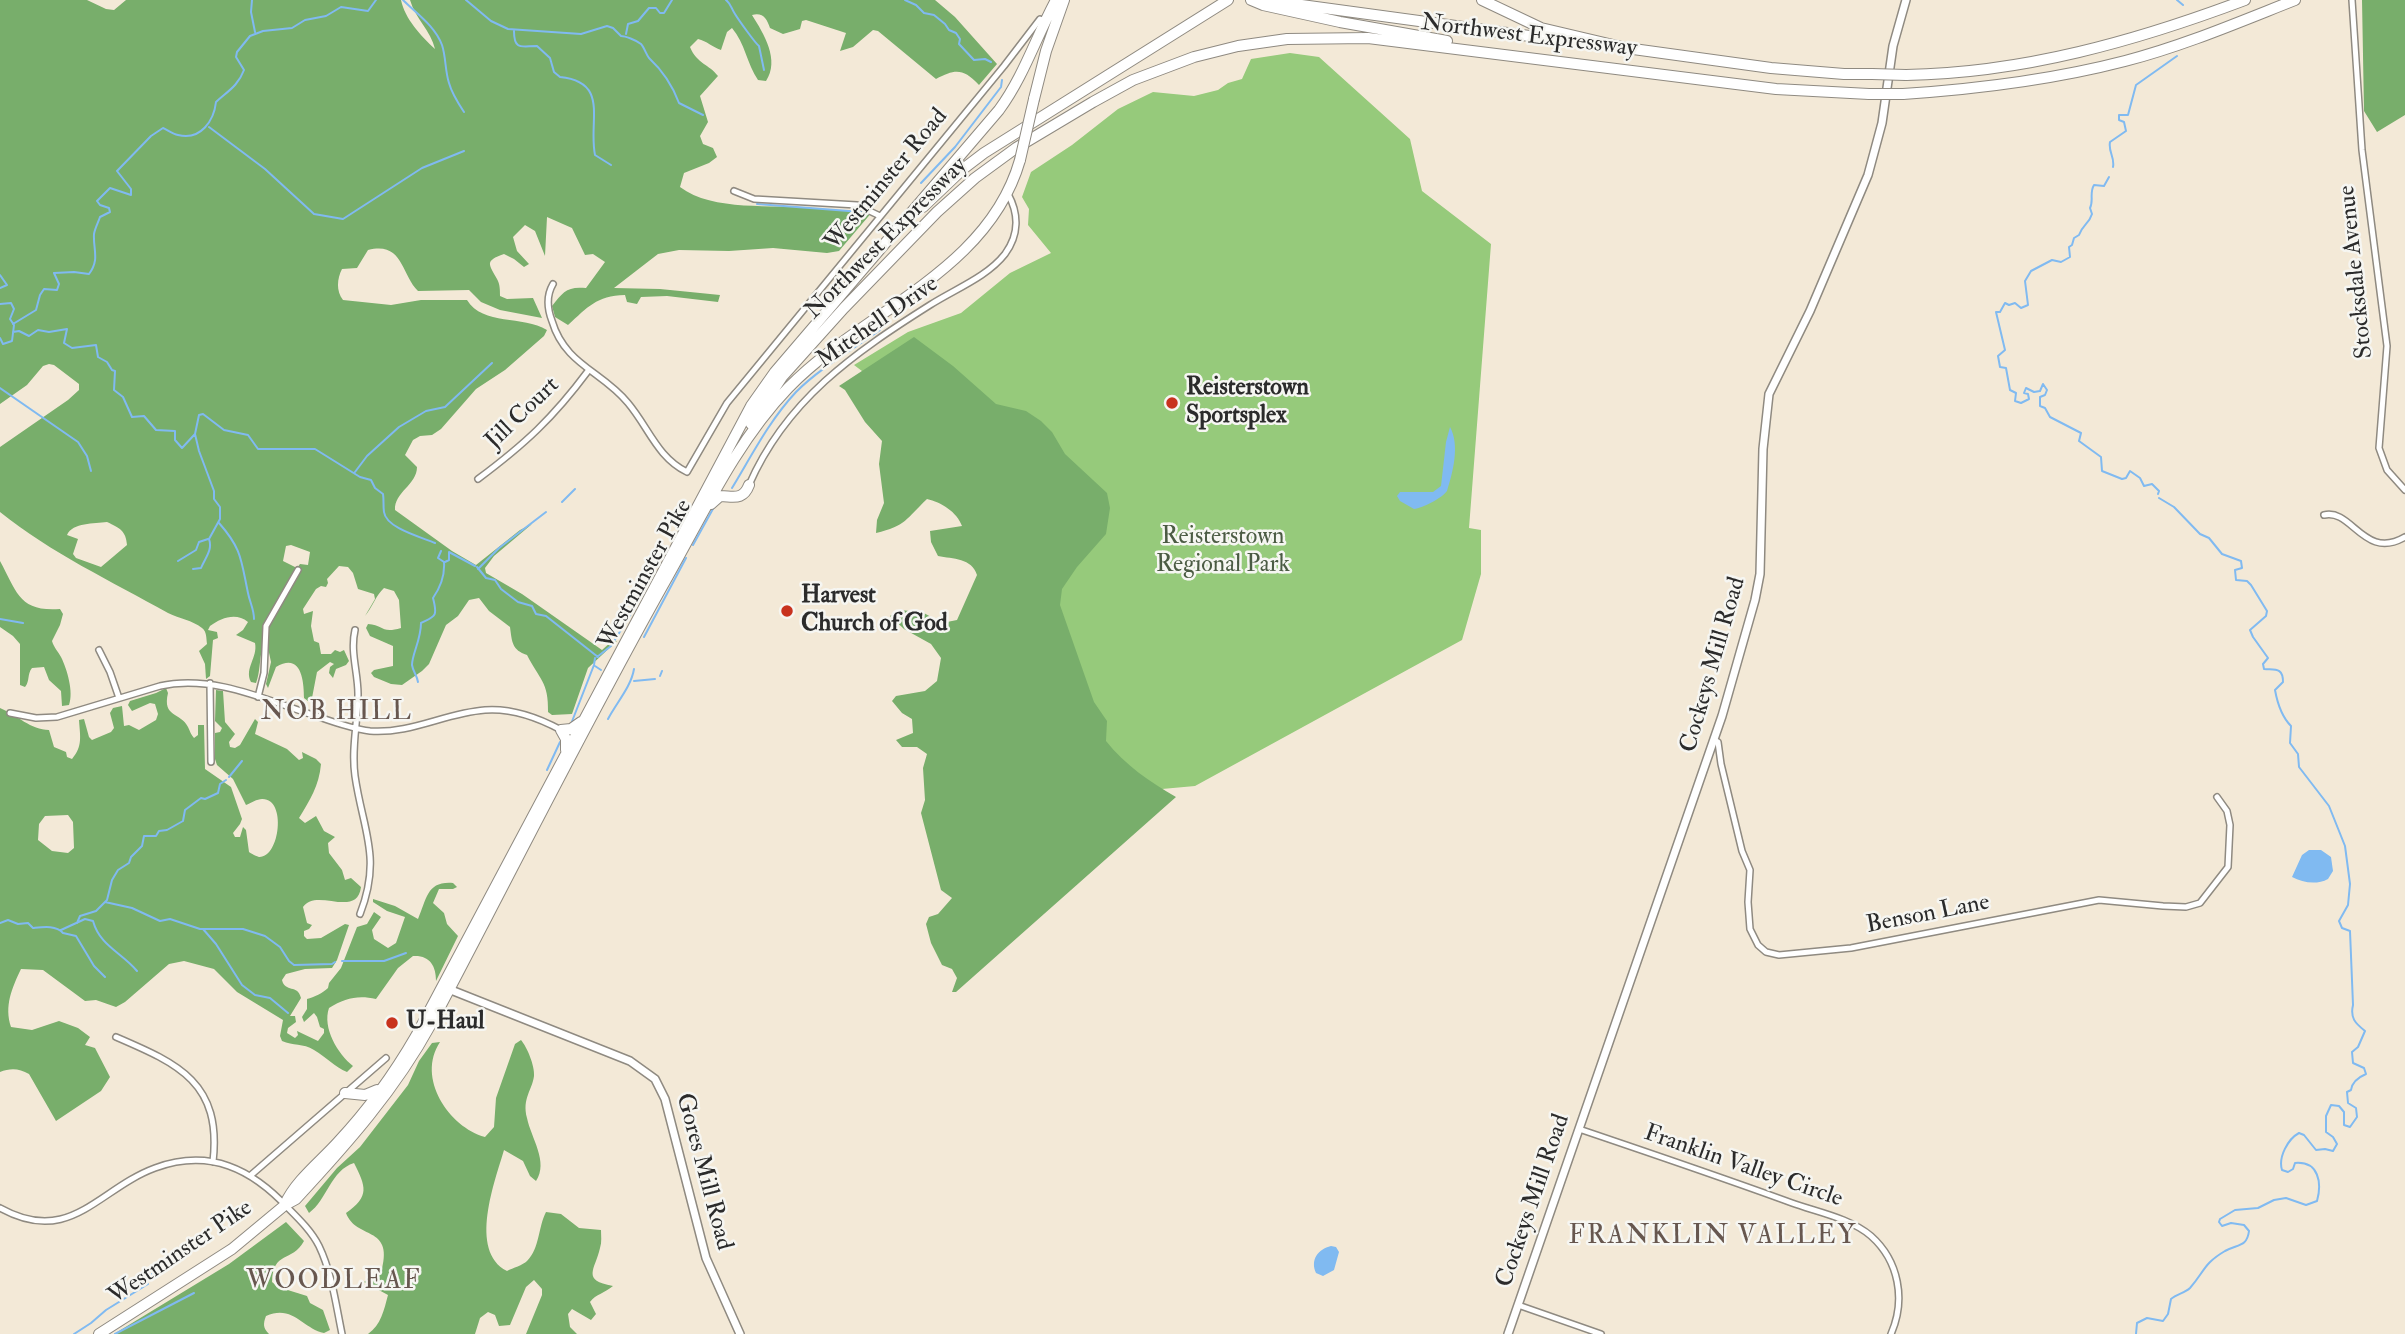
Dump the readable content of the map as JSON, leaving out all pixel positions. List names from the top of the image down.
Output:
{
  "streets": {
    "highway": ["Northwest Expressway", "Westminster Pike"],
    "street": [
      "Westminster Road",
      "Stocksdale Avenue",
      "Mitchell Drive",
      "Jill Court",
      "Cockeys Mill Road",
      "Benson Lane",
      "Franklin Valley Circle",
      "Gores Mill Road"
    ]
  },
  "crossings": [
    ["Northwest Expressway", "Westminster Pike"],
    ["Westminster Road", "Jill Court"],
    ["Westminster Road", "Westminster Pike"],
    ["Mitchell Drive", "Westminster Pike"],
    ["Westminster Pike", "Gores Mill Road"],
    ["Cockeys Mill Road", "Benson Lane"],
    ["Cockeys Mill Road", "Franklin Valley Circle"]
  ],
  "districts": ["NOB HILL", "FRANKLIN VALLEY", "WOODLEAF"],
  "parks": ["Reisterstown Regional Park"],
  "places": ["Reisterstown Sportsplex", "Harvest Church of God", "U-Haul"]
}
